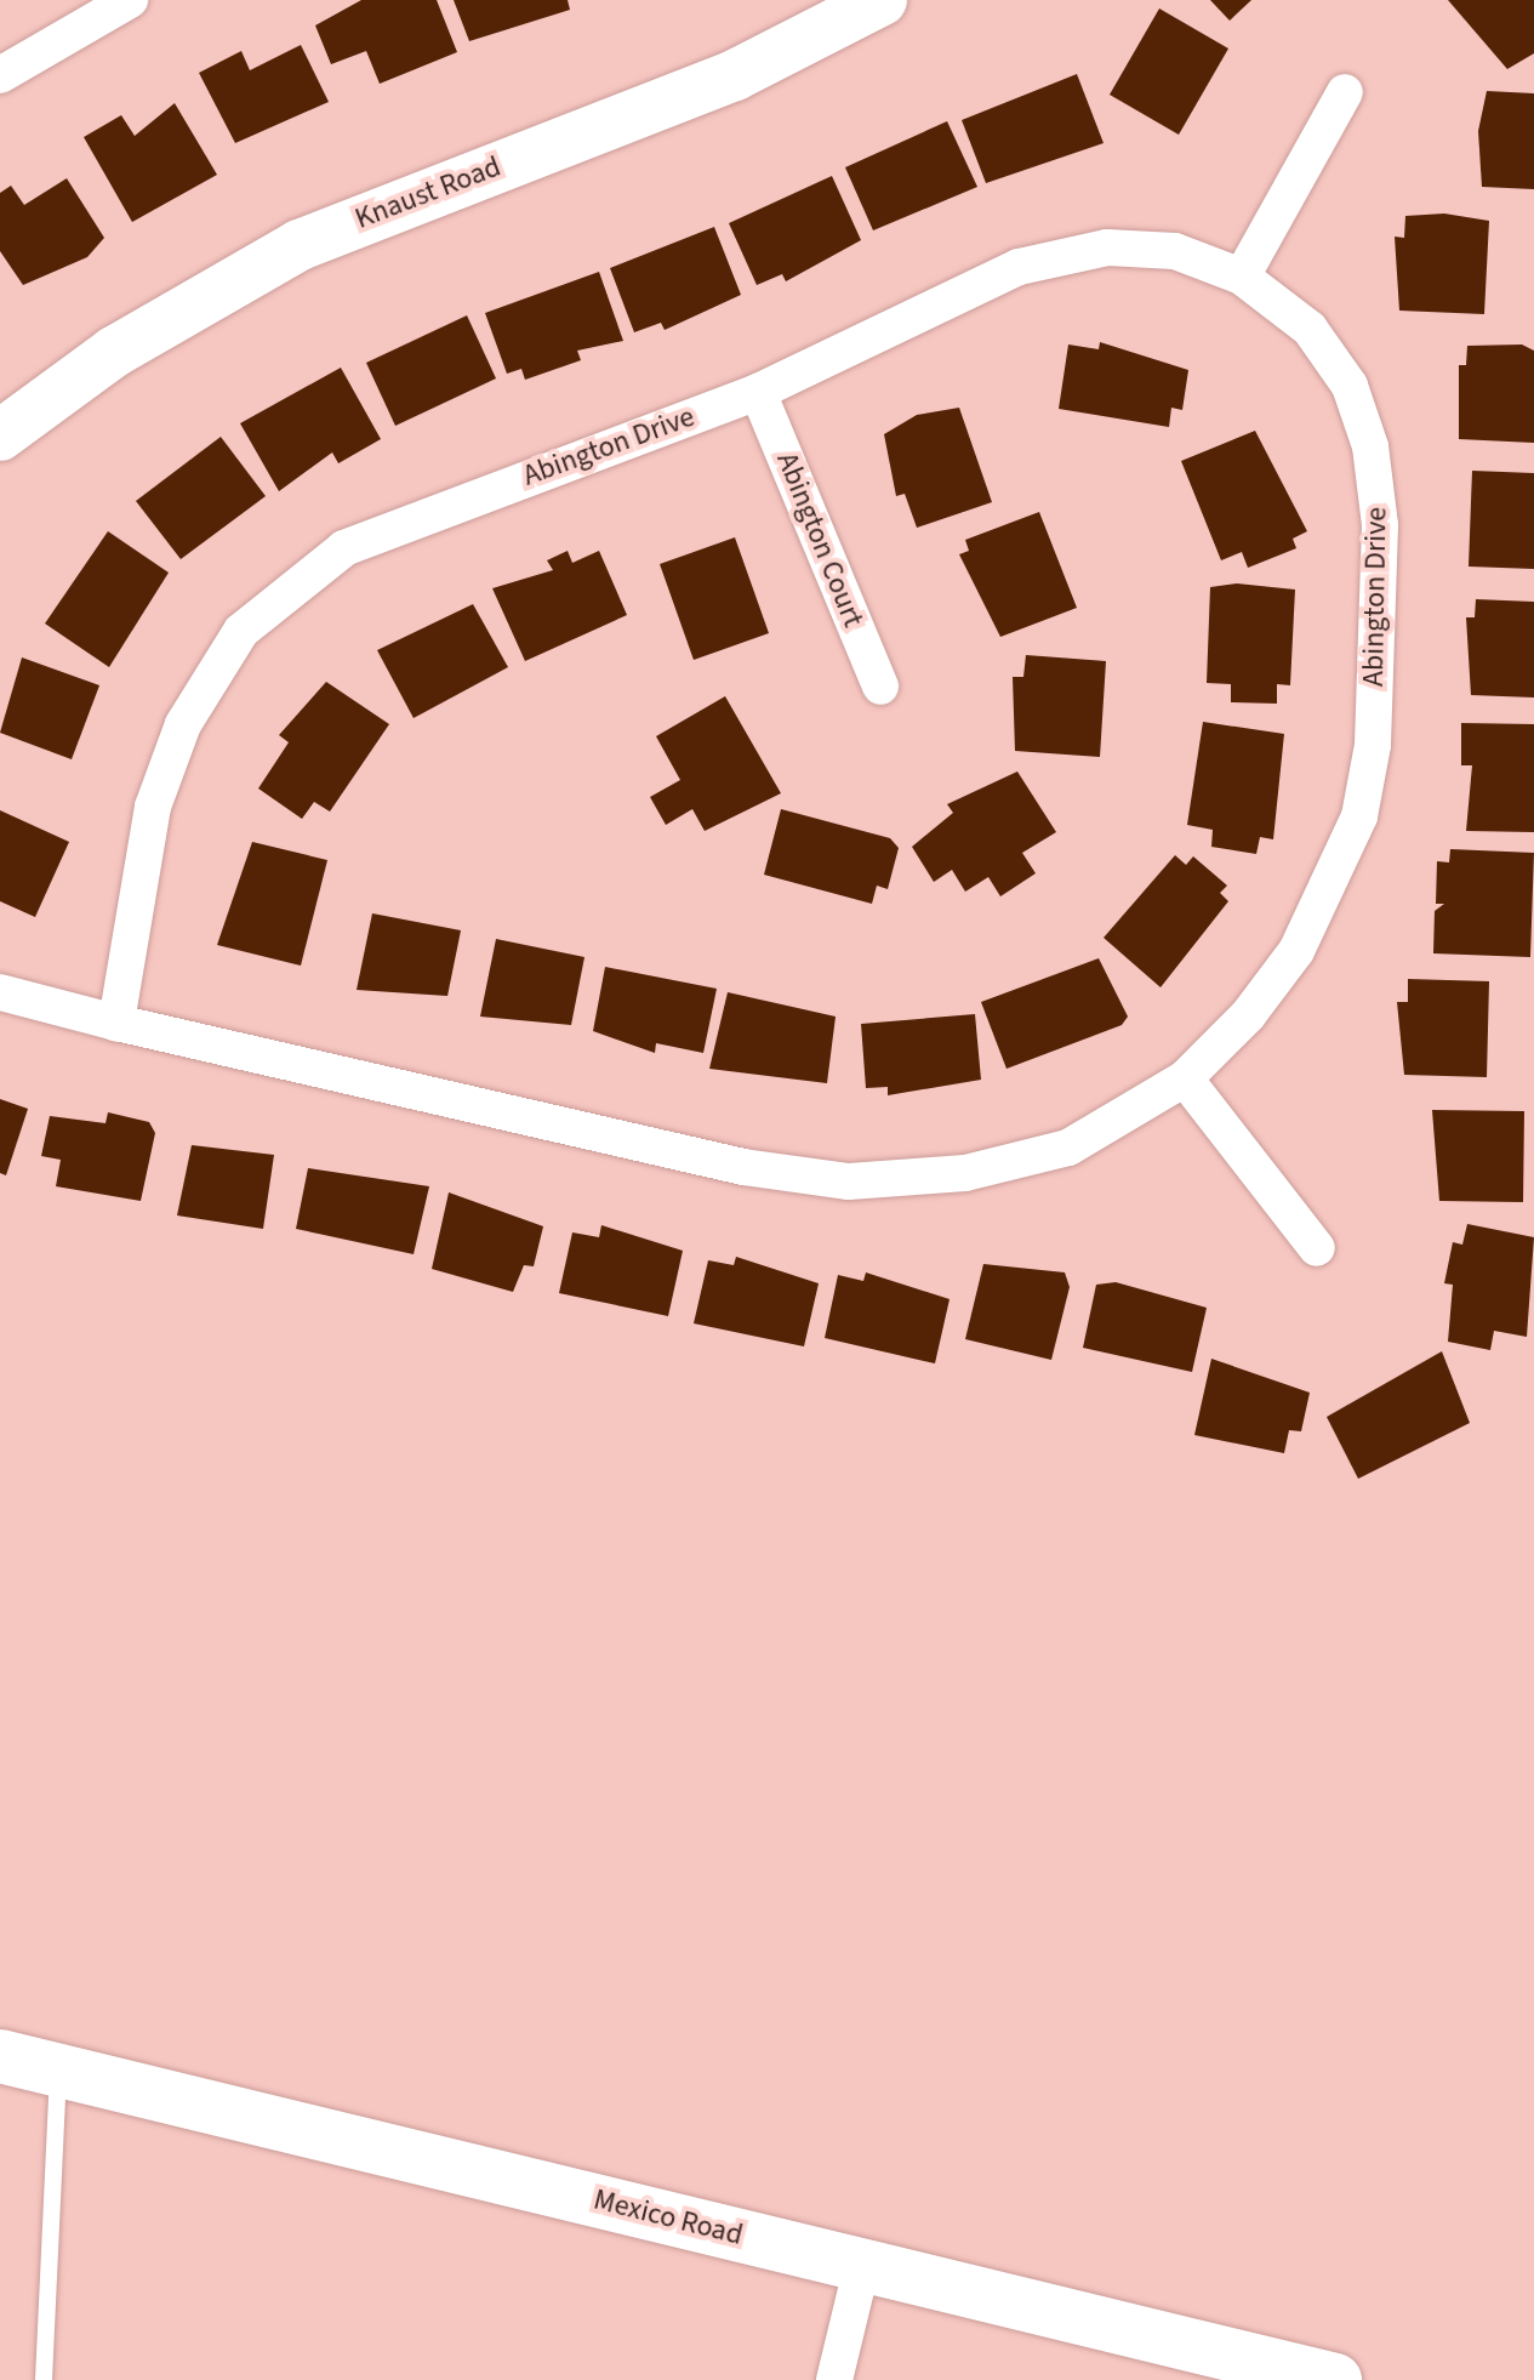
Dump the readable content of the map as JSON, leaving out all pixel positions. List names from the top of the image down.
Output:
{
  "streets": {
    "main road": ["Knaust Road", "Mexico Road"],
    "street": ["Abington Drive", "Abington Court"]
  },
  "crossings": [
    ["Abington Drive", "Abington Court"]
  ]
}
